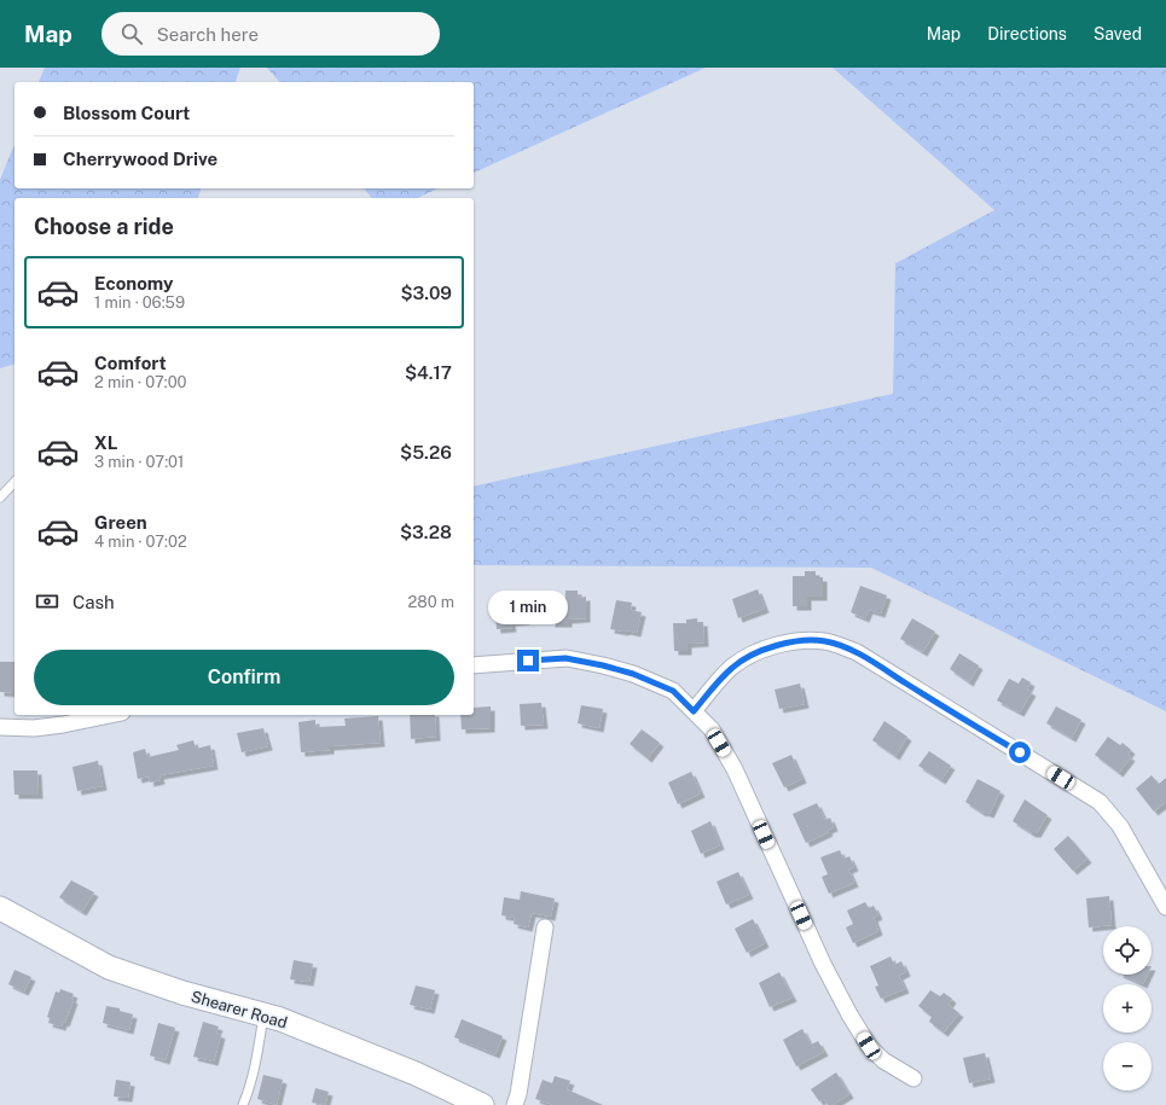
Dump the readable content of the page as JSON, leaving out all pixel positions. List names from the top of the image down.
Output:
{
  "streets": {
    "street": ["Shearer Road"]
  },
  "page": {
    "header": "Map",
    "search": "Search here",
    "nav": ["Map", "Directions", "Saved"],
    "banner": ["Blossom Court", "Cherrywood Drive"],
    "heading": "Choose a ride",
    "list": [
      {
        "name": "Economy",
        "note": "1 min · 06:59",
        "value": "$3.09"
      },
      {
        "name": "Comfort",
        "note": "2 min · 07:00",
        "value": "$4.17"
      },
      {
        "name": "XL",
        "note": "3 min · 07:01",
        "value": "$5.26"
      },
      {
        "name": "Green",
        "note": "4 min · 07:02",
        "value": "$3.28"
      }
    ],
    "pay": ["Cash", "280 m"],
    "bubble": "1 min",
    "buttons": "Confirm",
    "map_buttons": ["+", "−"]
  }
}
